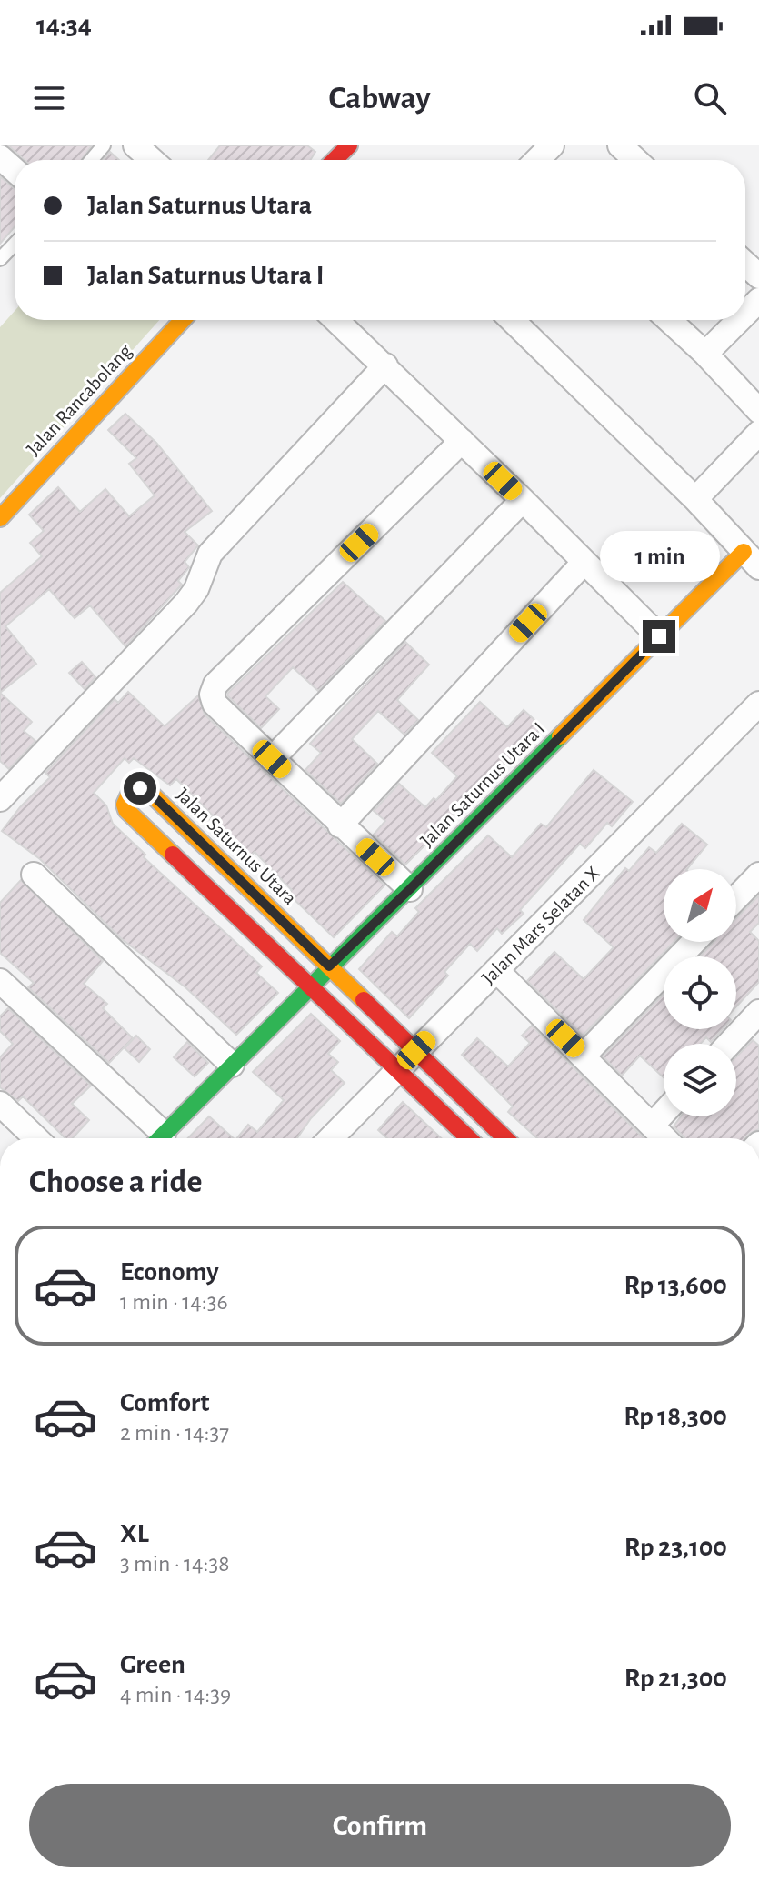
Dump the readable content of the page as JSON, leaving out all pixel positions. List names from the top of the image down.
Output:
{
  "streets": {
    "street": [
      "Jalan Rancabolang",
      "Jalan Saturnus Utara I",
      "Jalan Saturnus Utara",
      "Jalan Mars Selatan X"
    ]
  },
  "crossings": [
    ["Jalan Saturnus Utara I", "Jalan Saturnus Utara"],
    ["Jalan Saturnus Utara", "Jalan Mars Selatan X"]
  ],
  "north": "top right",
  "page": {
    "status": "14:34",
    "header": "Cabway",
    "banner": ["Jalan Saturnus Utara", "Jalan Saturnus Utara I"],
    "bubble": "1 min",
    "heading": "Choose a ride",
    "list": [
      {
        "name": "Economy",
        "note": "1 min · 14:36",
        "value": "Rp 13,600"
      },
      {
        "name": "Comfort",
        "note": "2 min · 14:37",
        "value": "Rp 18,300"
      },
      {
        "name": "XL",
        "note": "3 min · 14:38",
        "value": "Rp 23,100"
      },
      {
        "name": "Green",
        "note": "4 min · 14:39",
        "value": "Rp 21,300"
      }
    ],
    "buttons": "Confirm"
  }
}
